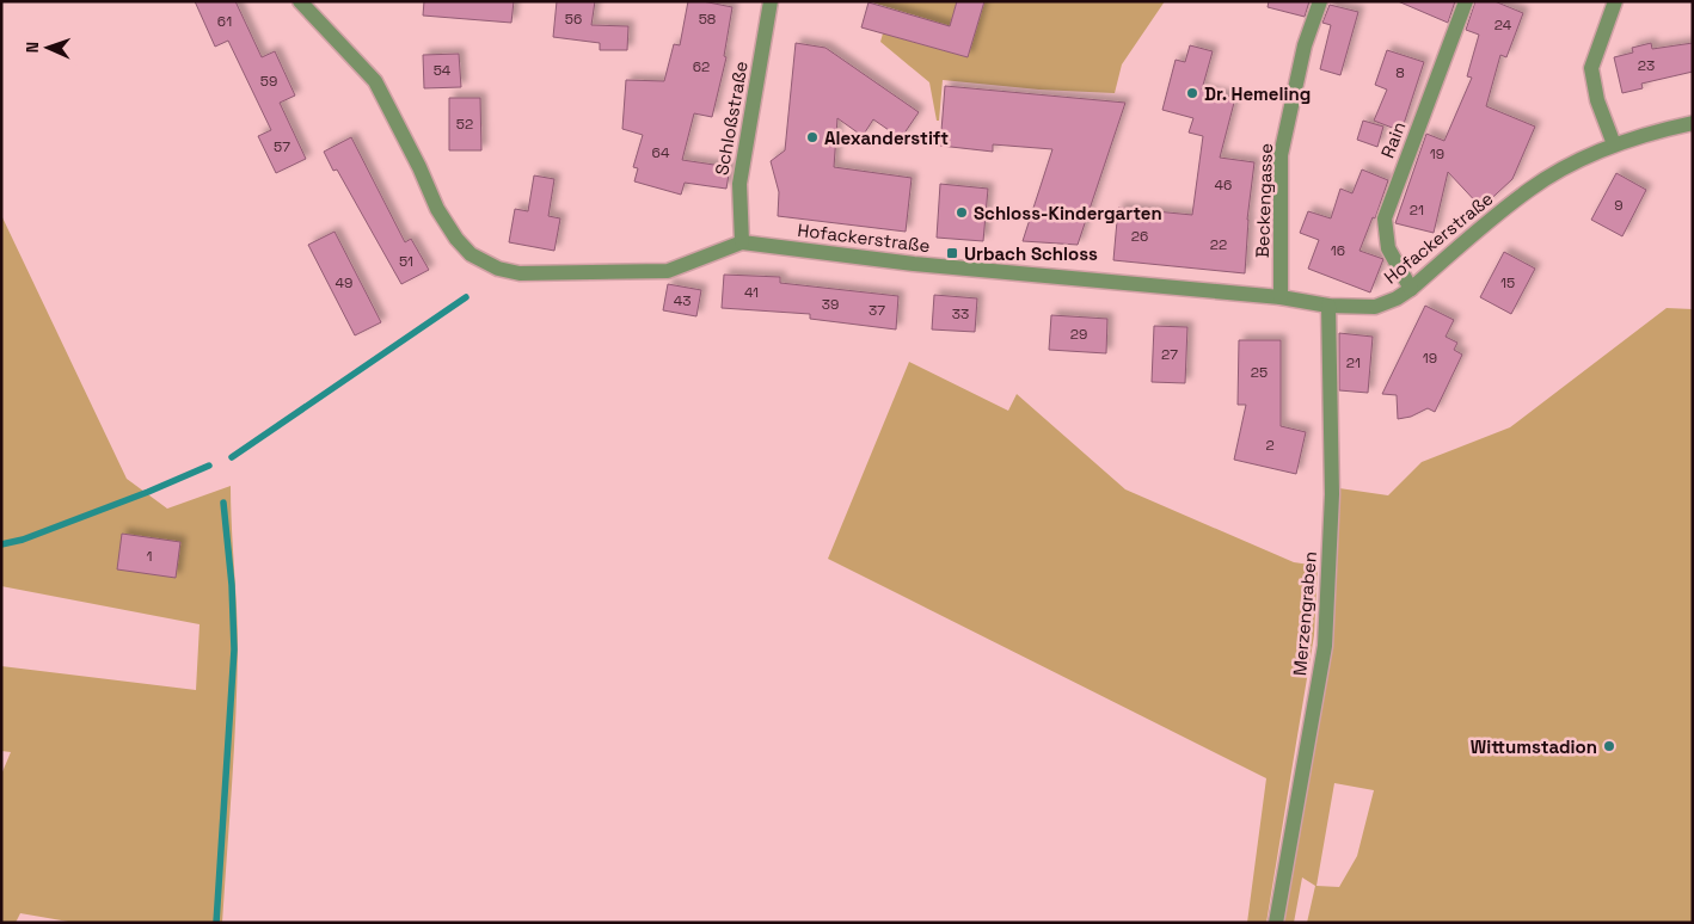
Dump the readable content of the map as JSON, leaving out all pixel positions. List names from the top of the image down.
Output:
{
  "streets": {
    "street": [
      "Schloßstraße",
      "Rain",
      "Beckengasse",
      "Hofackerstraße",
      "Merzengraben"
    ]
  },
  "crossings": [
    ["Schloßstraße", "Hofackerstraße"],
    ["Rain", "Hofackerstraße"],
    ["Beckengasse", "Hofackerstraße"],
    ["Hofackerstraße", "Merzengraben"]
  ],
  "places": {
    "other": [
      "Dr. Hemeling",
      "Alexanderstift",
      "Schloss-Kindergarten",
      "Wittumstadion"
    ],
    "transit": ["Urbach Schloss"]
  },
  "house_numbers": [
    "56",
    "58",
    "61",
    "24",
    "23",
    "62",
    "54",
    "8",
    "59",
    "52",
    "57",
    "64",
    "19",
    "46",
    "9",
    "21",
    "26",
    "22",
    "16",
    "51",
    "49",
    "15",
    "41",
    "43",
    "39",
    "37",
    "33",
    "29",
    "27",
    "19",
    "21",
    "25",
    "2",
    "1"
  ],
  "north": "left"
}
